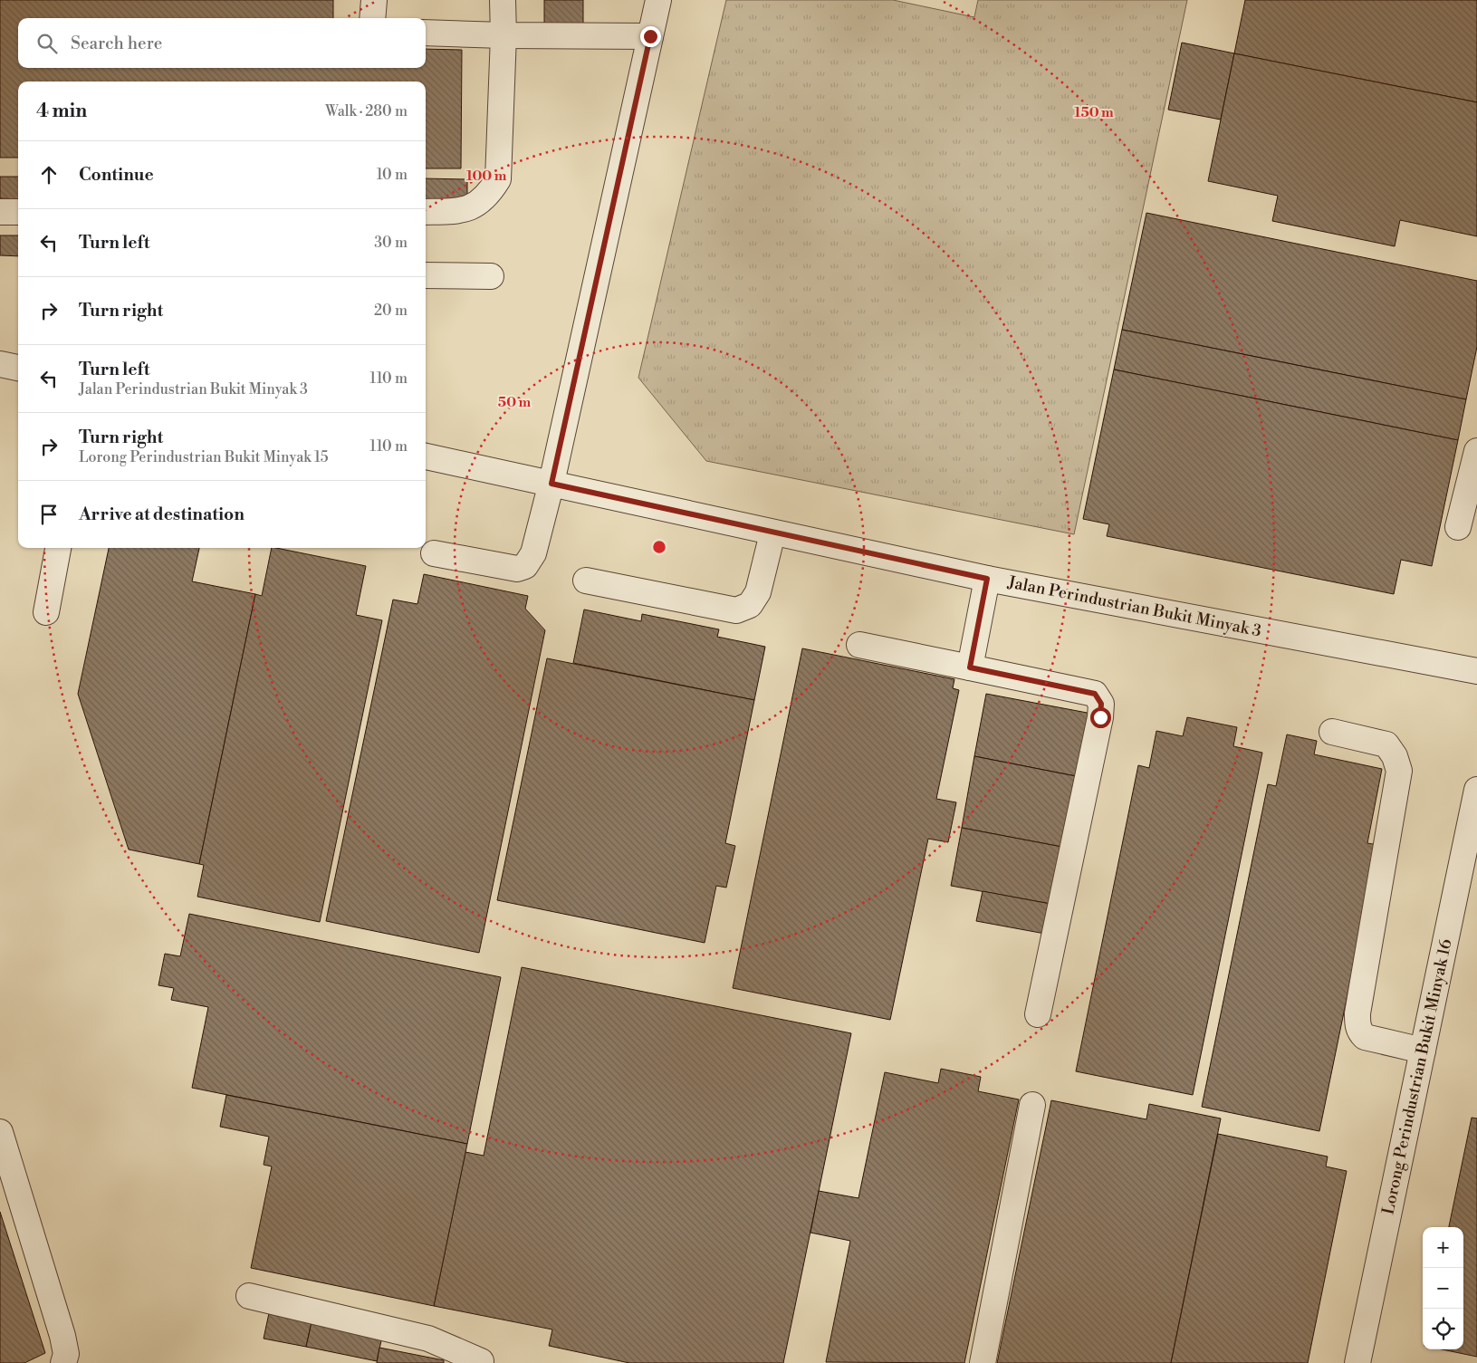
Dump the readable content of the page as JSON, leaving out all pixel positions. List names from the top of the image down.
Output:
{
  "streets": {
    "street": ["Jalan Perindustrian Bukit Minyak 3", "Lorong Perindustrian Bukit Minyak 16"]
  },
  "page": {
    "search": "Search here",
    "heading": ["4 min", "Walk · 280 m"],
    "list": [
      ["Continue", "10 m"],
      ["Turn left", "30 m"],
      ["Turn right", "20 m"],
      ["Turn left", "Jalan Perindustrian Bukit Minyak 3", "110 m"],
      ["Turn right", "Lorong Perindustrian Bukit Minyak 15", "110 m"],
      "Arrive at destination"
    ],
    "map_buttons": ["+", "−"]
  },
  "rings": ["150 m", "100 m", "50 m"]
}
